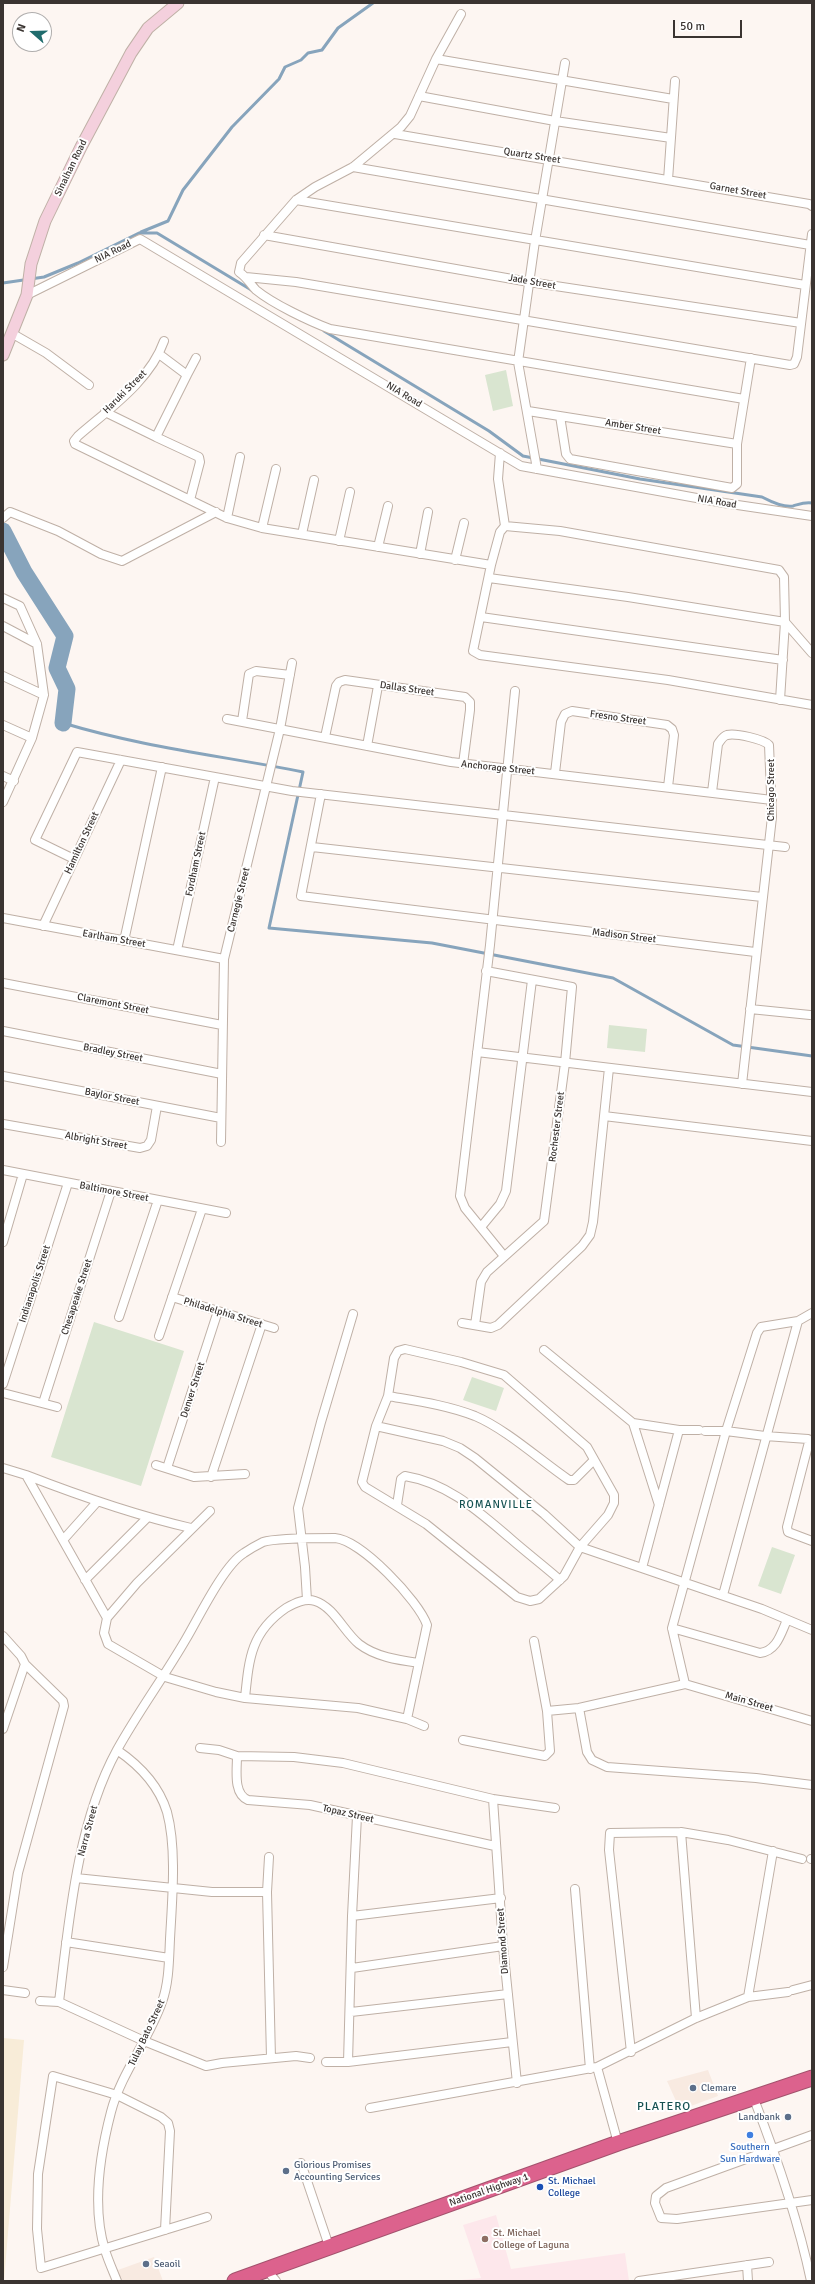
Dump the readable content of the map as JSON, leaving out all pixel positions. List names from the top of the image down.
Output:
{
  "streets": {
    "highway": ["National Highway 1"],
    "street": [
      "Quartz Street",
      "Sinalhan Road",
      "Garnet Street",
      "NIA Road",
      "Jade Street",
      "Haruki Street",
      "Amber Street",
      "Dallas Street",
      "Fresno Street",
      "Anchorage Street",
      "Chicago Street",
      "Hamilton Street",
      "Fordham Street",
      "Carnegie Street",
      "Madison Street",
      "Earlham Street",
      "Claremont Street",
      "Bradley Street",
      "Baylor Street",
      "Rochester Street",
      "Albright Street",
      "Baltimore Street",
      "Indianapolis Street",
      "Chesapeake Street",
      "Philadelphia Street",
      "Denver Street",
      "Main Street",
      "Topaz Street",
      "Narra Street",
      "Diamond Street",
      "Tulay Bato Street"
    ]
  },
  "crossings": [
    ["Quartz Street", "Garnet Street"],
    ["Sinalhan Road", "NIA Road"],
    ["Dallas Street", "Anchorage Street"],
    ["Fresno Street", "Anchorage Street"],
    ["Anchorage Street", "Chicago Street"],
    ["Anchorage Street", "Carnegie Street"],
    ["Chicago Street", "Madison Street"],
    ["Hamilton Street", "Earlham Street"],
    ["Fordham Street", "Earlham Street"],
    ["Carnegie Street", "Earlham Street"],
    ["Carnegie Street", "Claremont Street"],
    ["Carnegie Street", "Bradley Street"],
    ["Carnegie Street", "Baylor Street"],
    ["Baylor Street", "Albright Street"],
    ["Baltimore Street", "Indianapolis Street"],
    ["Baltimore Street", "Chesapeake Street"],
    ["Philadelphia Street", "Denver Street"],
    ["Topaz Street", "Diamond Street"],
    ["Narra Street", "Tulay Bato Street"]
  ],
  "districts": ["ROMANVILLE", "PLATERO"],
  "places": [
    "Clemare",
    "Landbank",
    "Southern Sun Hardware",
    "Glorious Promises Accounting Services",
    "St. Michael College",
    "St. Michael College of Laguna",
    "Seaoil"
  ],
  "scale_bar": "50 m",
  "north": "left"
}
